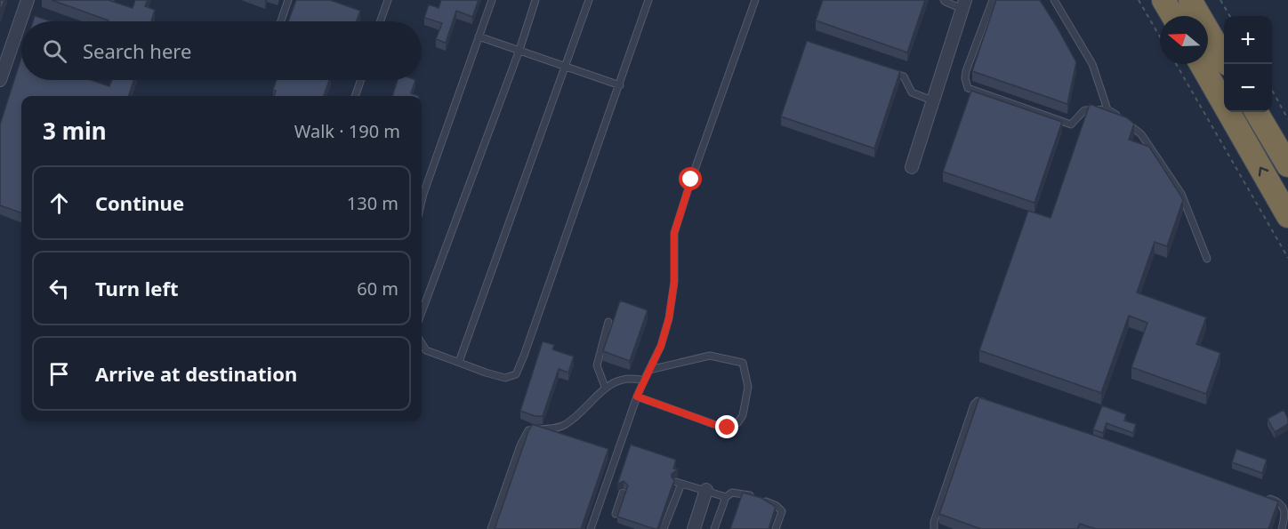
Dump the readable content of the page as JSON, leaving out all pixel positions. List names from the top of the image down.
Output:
{
  "north": "left",
  "page": {
    "map_buttons": ["+", "−"],
    "search": "Search here",
    "heading": ["3 min", "Walk · 190 m"],
    "list": [
      ["Continue", "130 m"],
      ["Turn left", "60 m"],
      "Arrive at destination"
    ]
  }
}
